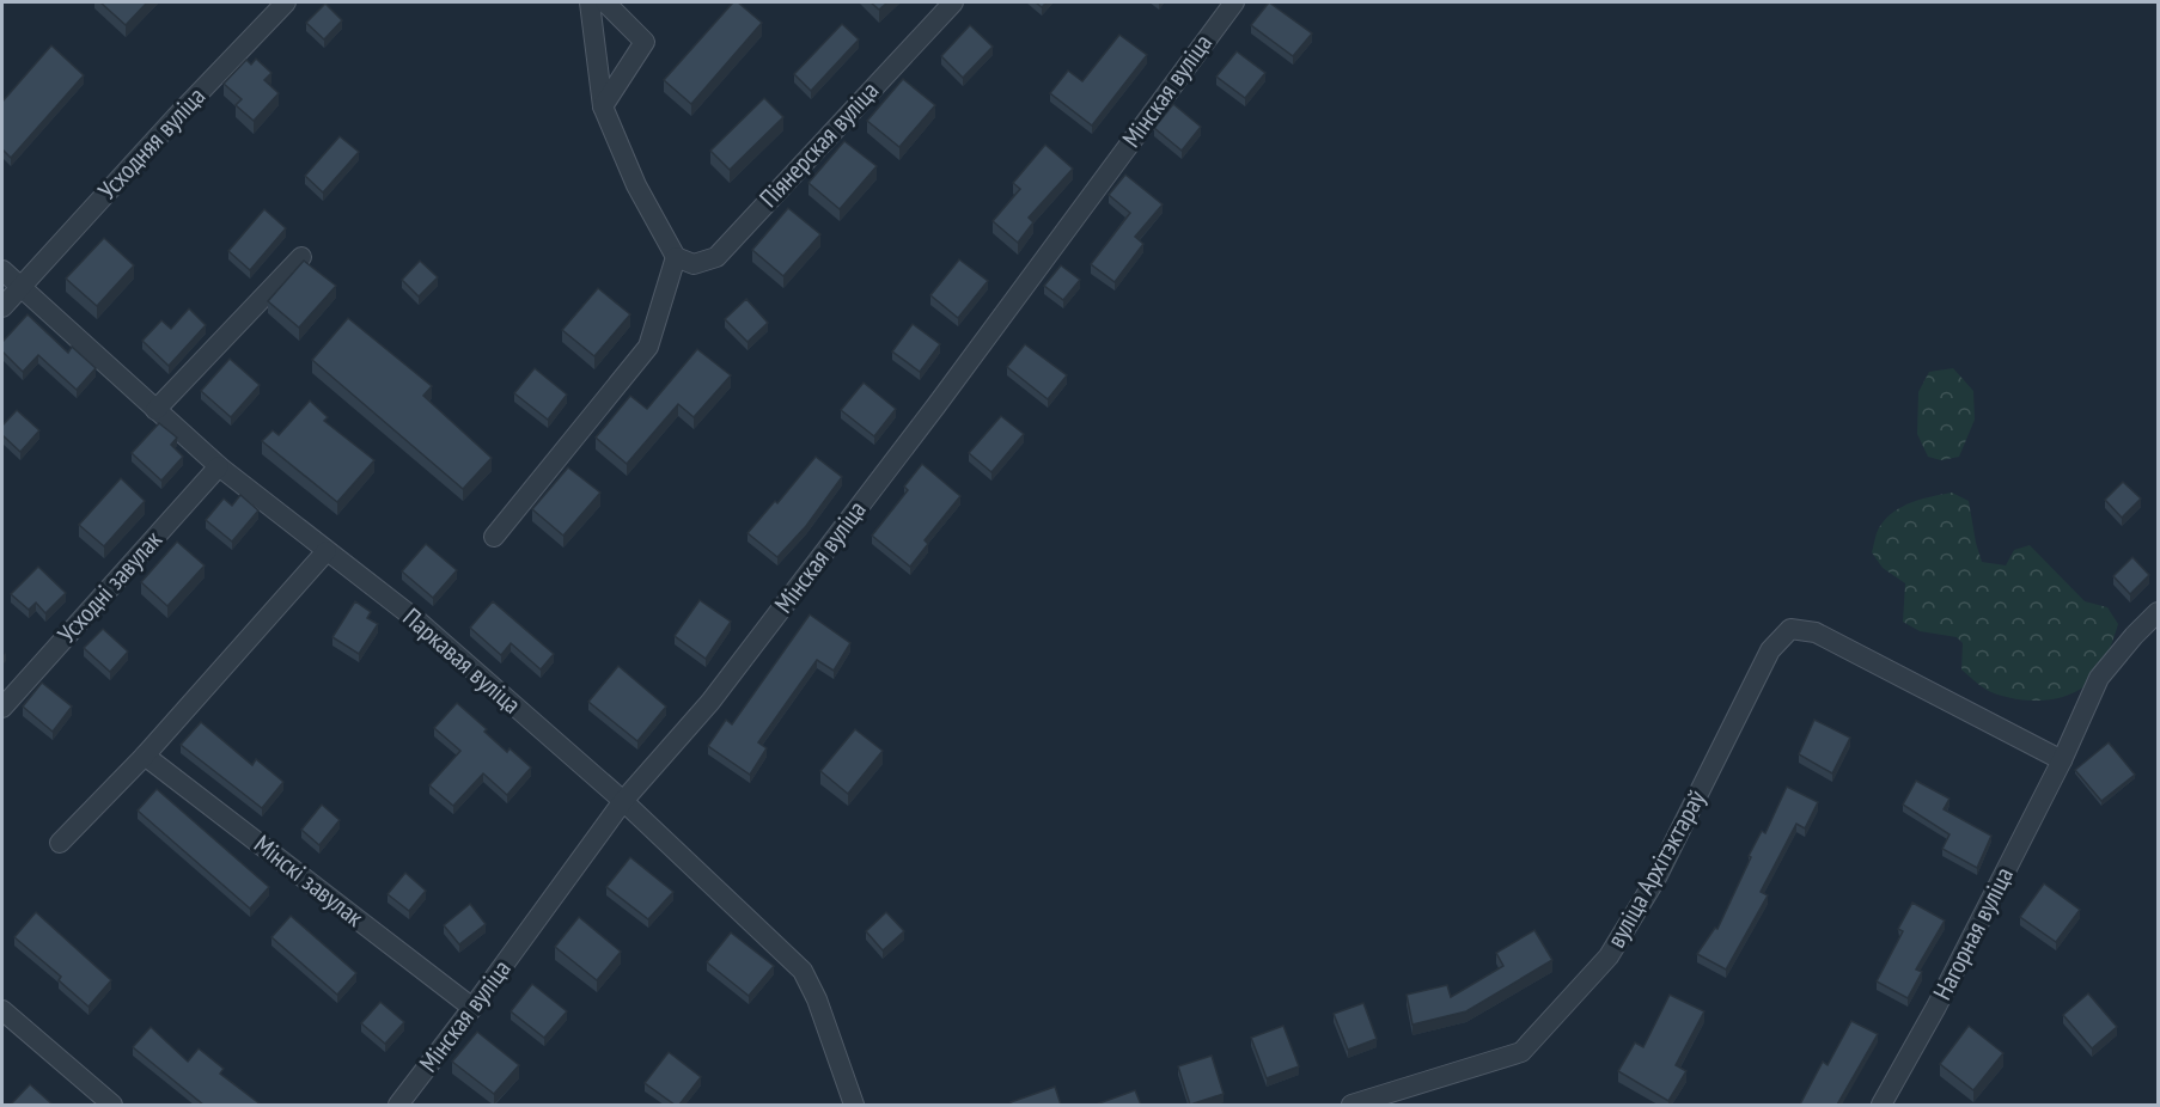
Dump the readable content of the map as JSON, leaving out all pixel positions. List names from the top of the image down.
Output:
{
  "streets": {
    "street": [
      "Мінская вуліца",
      "Усходняя вуліца",
      "Піянерская вуліца",
      "Усходні завулак",
      "Паркавая вуліца",
      "вуліца Архітэктараў",
      "Мінскі завулак",
      "Нагорная вуліца"
    ]
  },
  "crossings": [
    ["Мінская вуліца", "Паркавая вуліца"],
    ["Мінская вуліца", "Мінскі завулак"],
    ["Усходняя вуліца", "Паркавая вуліца"],
    ["Усходні завулак", "Паркавая вуліца"],
    ["вуліца Архітэктараў", "Нагорная вуліца"]
  ]
}
